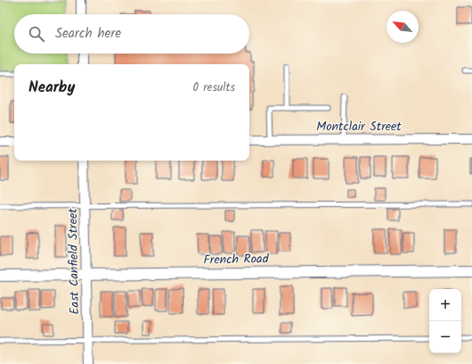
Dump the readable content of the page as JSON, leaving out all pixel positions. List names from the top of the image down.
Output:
{
  "streets": {
    "street": ["Montclair Street", "French Road", "East Canfield Street"]
  },
  "crossings": [
    ["French Road", "East Canfield Street"]
  ],
  "north": "top left",
  "page": {
    "search": "Search here",
    "heading": ["Nearby", "0 results"],
    "map_buttons": ["+", "−"]
  }
}
